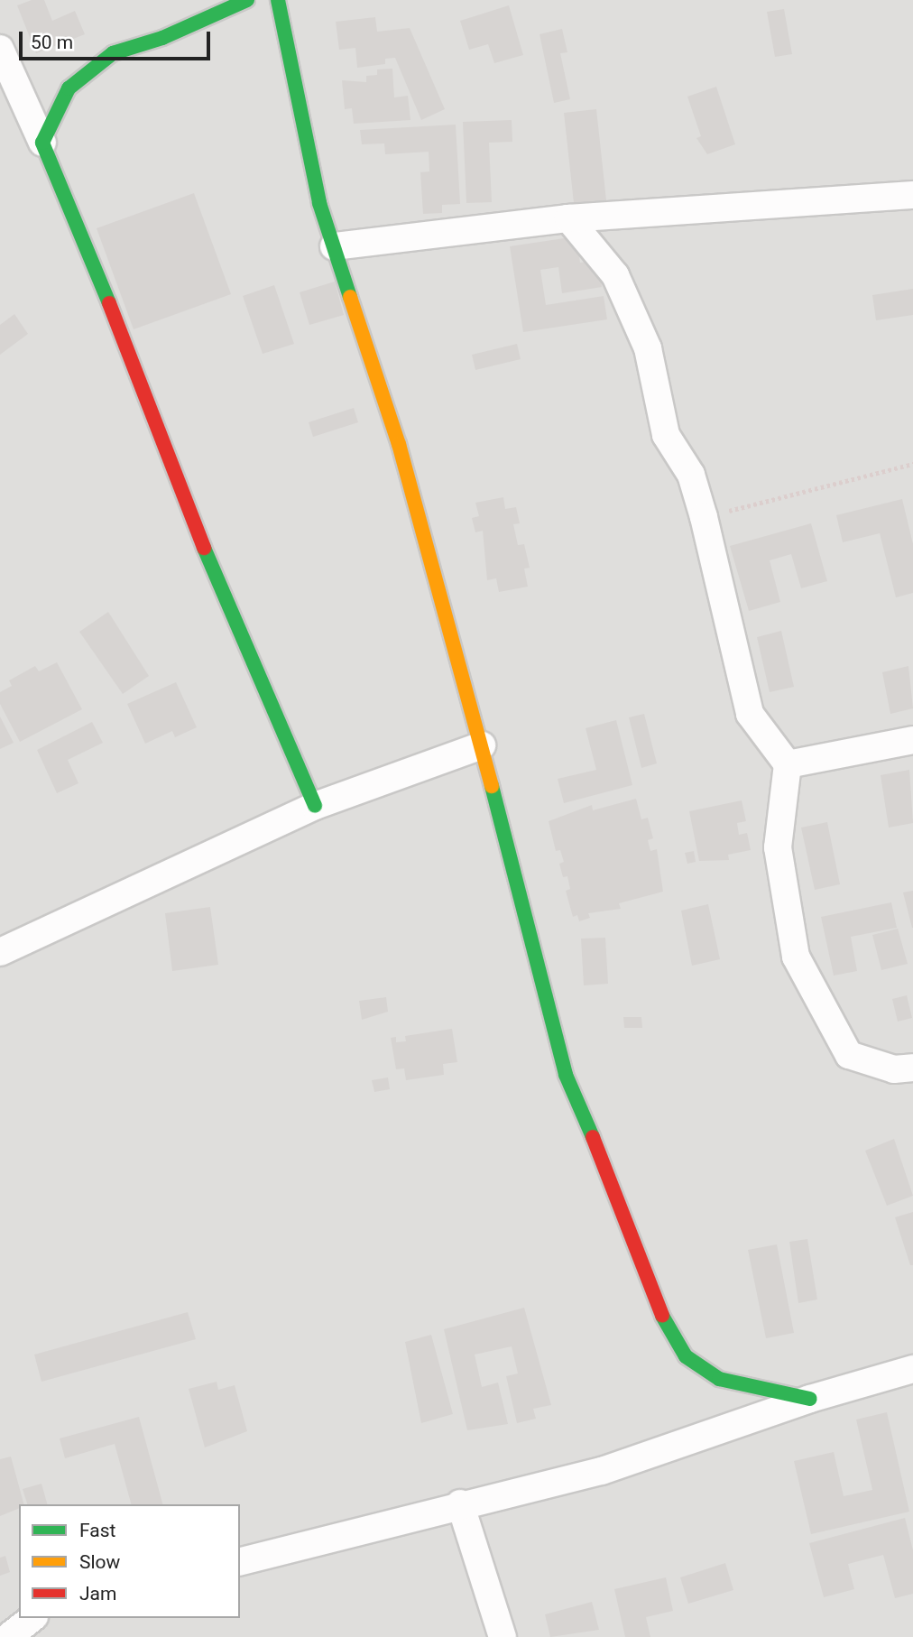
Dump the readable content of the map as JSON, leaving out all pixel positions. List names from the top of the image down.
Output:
{
  "legend": ["Fast", "Slow", "Jam"],
  "scale_bar": "50 m"
}
